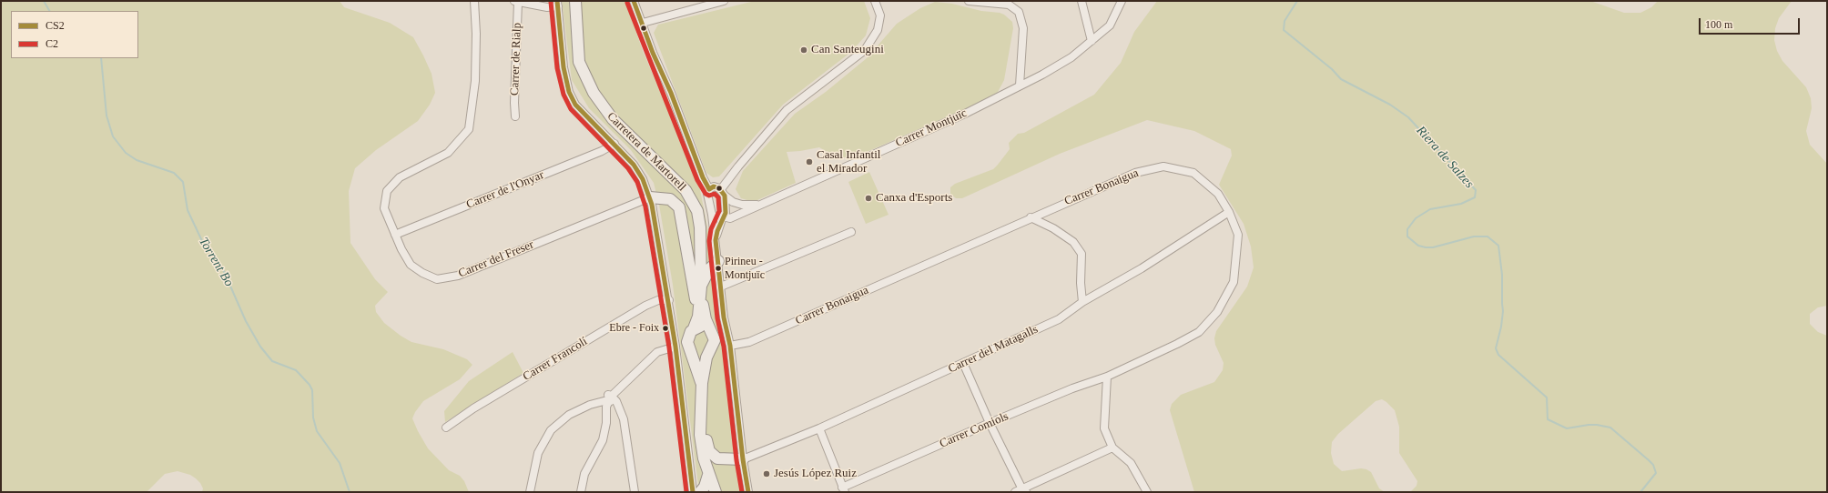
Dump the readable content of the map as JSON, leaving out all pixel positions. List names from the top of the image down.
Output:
{
  "streets": {
    "main road": ["Carretera de Martorell"],
    "street": [
      "Carrer de Rialp",
      "Carrer Montjuïc",
      "Carrer Bonaigua",
      "Carrer de l'Onyar",
      "Carrer del Freser",
      "Carrer del Matagalls",
      "Carrer Francolí",
      "Carrer Comiols"
    ]
  },
  "crossings": [
    ["Carrer Bonaigua", "Carrer del Matagalls"],
    ["Carrer Bonaigua", "Carrer Comiols"],
    ["Carrer de l'Onyar", "Carrer del Freser"]
  ],
  "water": ["Riera de Salzes", "Torrent Bo"],
  "places": [
    "Can Santeugini",
    "Casal Infantil el Mirador",
    "Canxa d'Esports",
    "Pirineu - Montjuïc",
    "Ebre - Foix",
    "Jesús López Ruiz"
  ],
  "lines": ["transit line CS2", "transit line C2"],
  "legend": ["CS2", "C2"],
  "scale_bar": "100 m"
}
